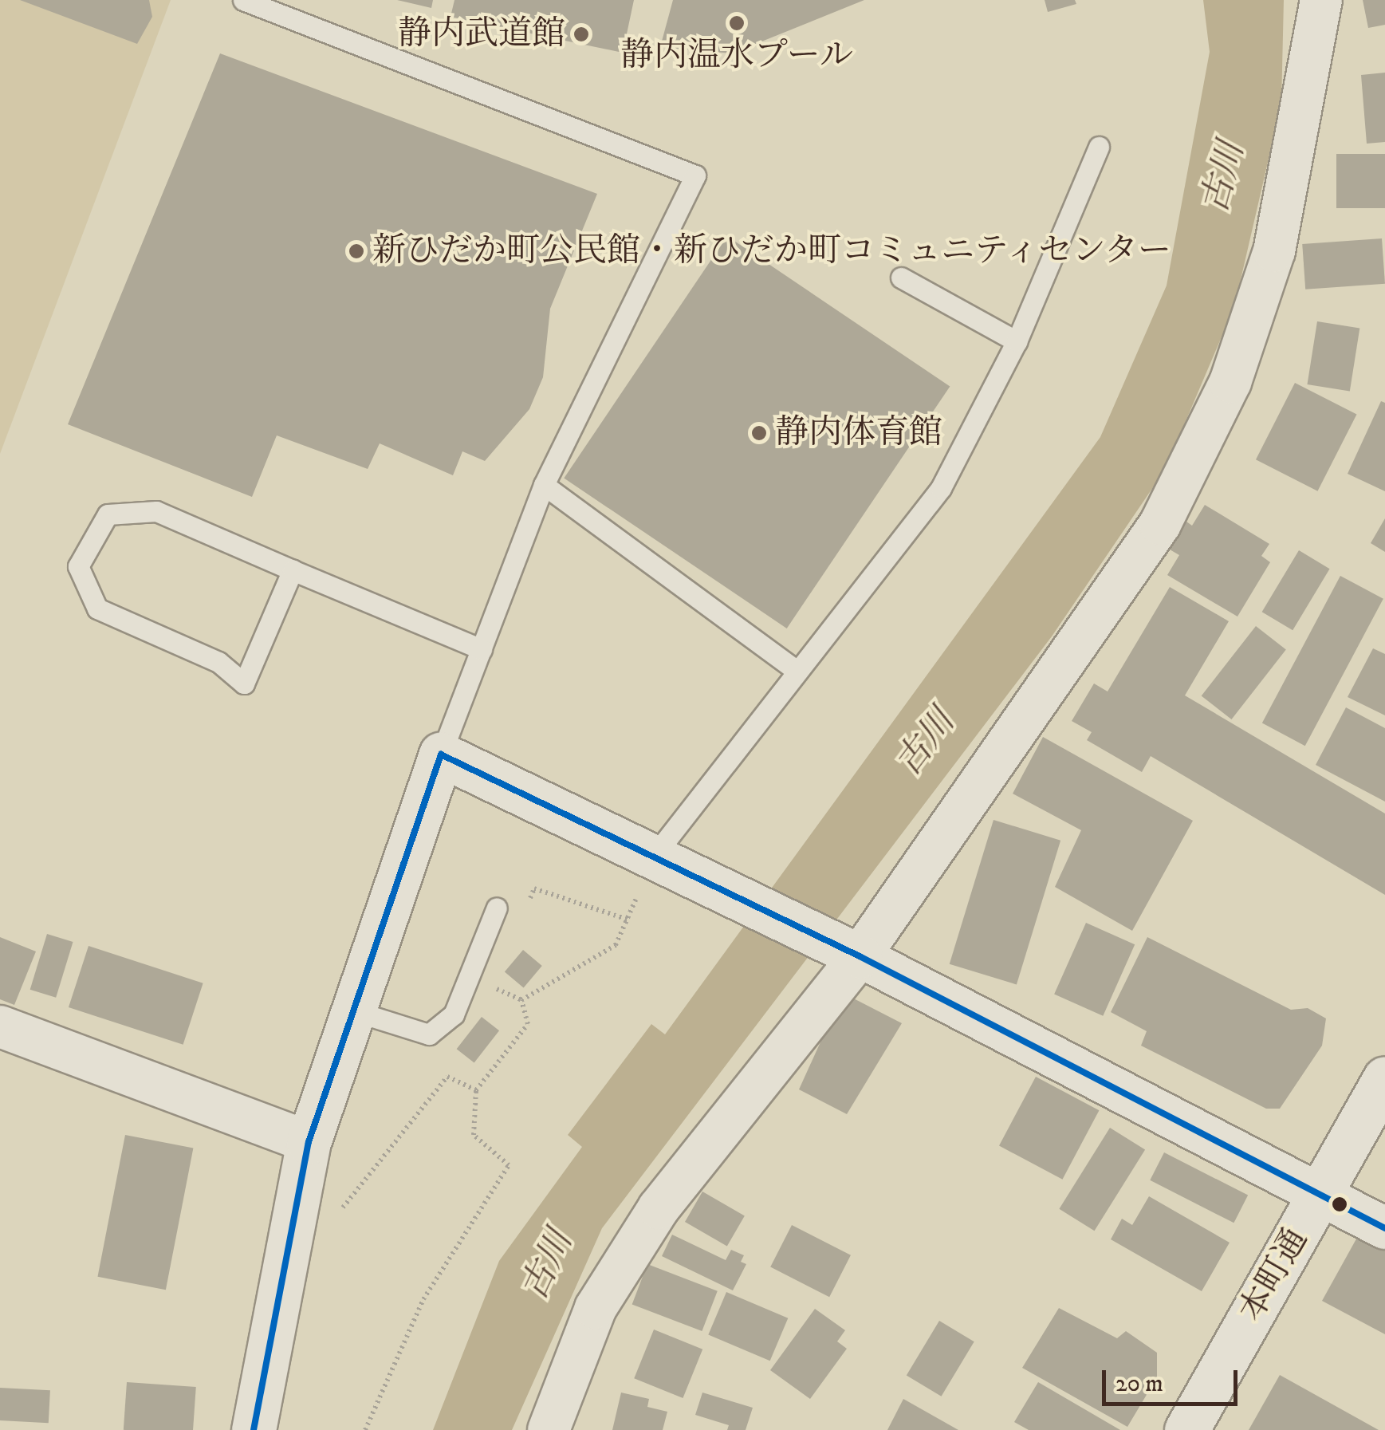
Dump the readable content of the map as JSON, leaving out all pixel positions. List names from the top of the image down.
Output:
{
  "streets": {
    "street": ["本町通"]
  },
  "water": ["古川"],
  "places": [
    "静内温水プール",
    "静内武道館",
    "新ひだか町公民館・新ひだか町コミュニティセンター",
    "静内体育館"
  ],
  "scale_bar": "20 m"
}
